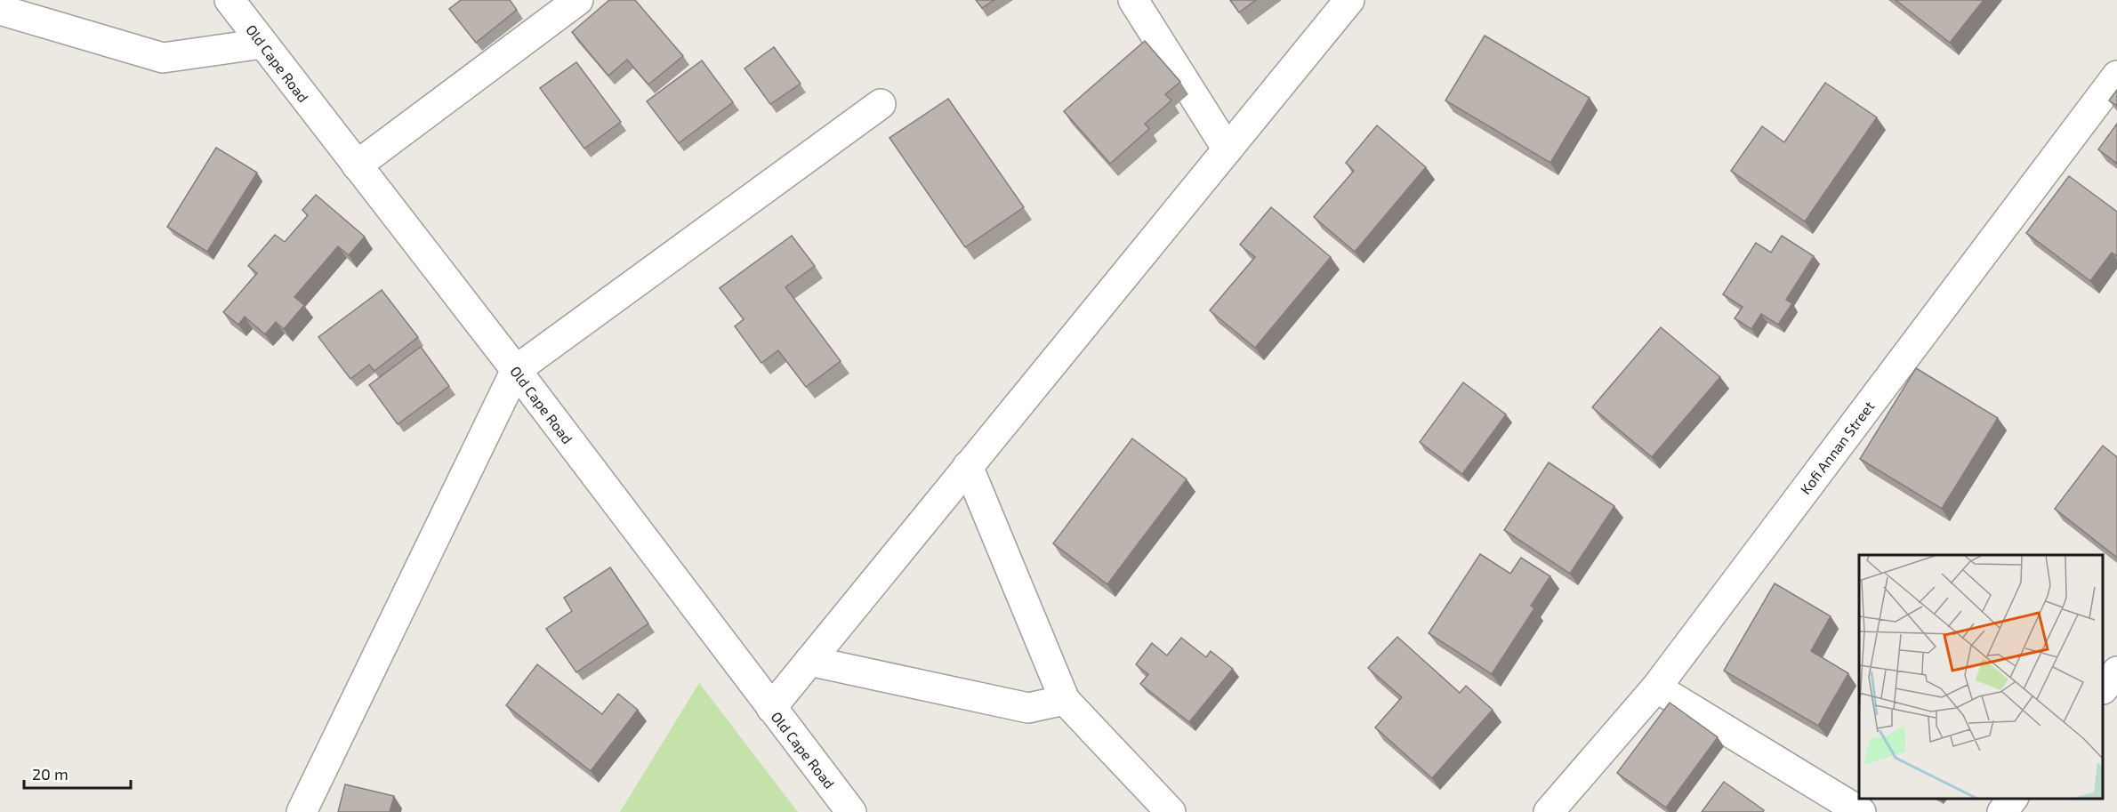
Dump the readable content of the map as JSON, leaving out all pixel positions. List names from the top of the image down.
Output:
{
  "streets": {
    "street": ["Old Cape Road", "Kofi Annan Street"]
  },
  "scale_bar": "20 m"
}
